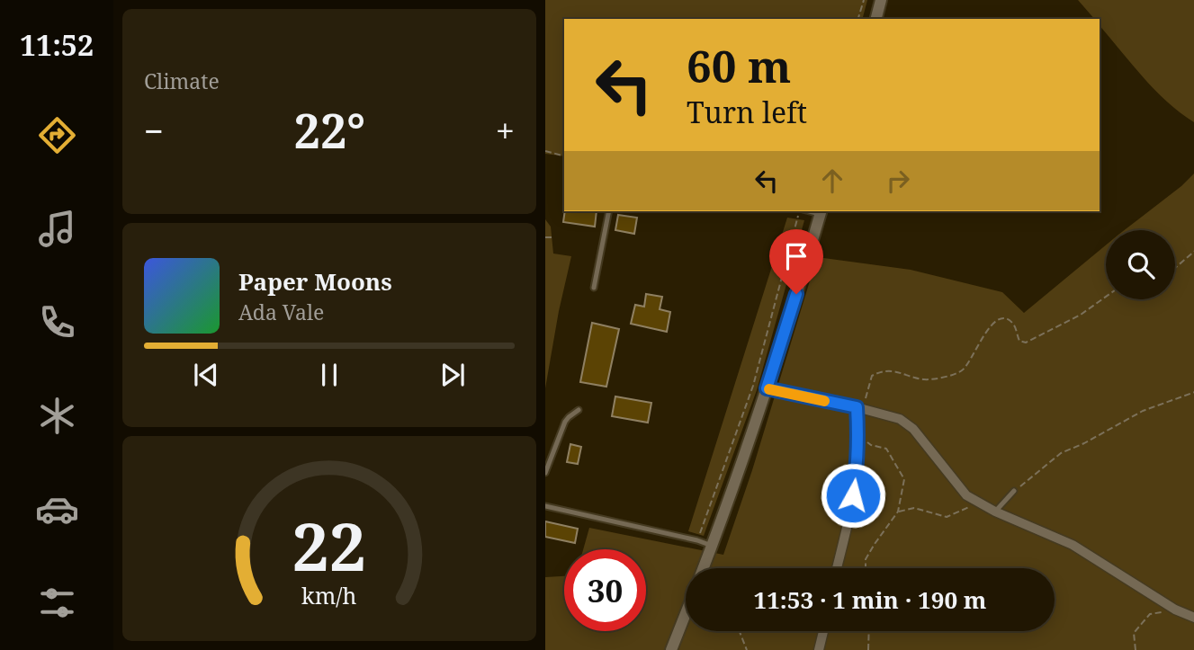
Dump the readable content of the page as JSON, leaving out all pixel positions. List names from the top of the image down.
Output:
{
  "page": {
    "tabs": "11:52",
    "tile": "Climate",
    "turn": ["60 m", "Turn left"],
    "heat": ["−", "22°", "+"],
    "song": ["Paper Moons", "Ada Vale"],
    "limit": "30",
    "trip": "11:53 · 1 min · 190 m",
    "gauge": ["22", "km/h"]
  }
}
